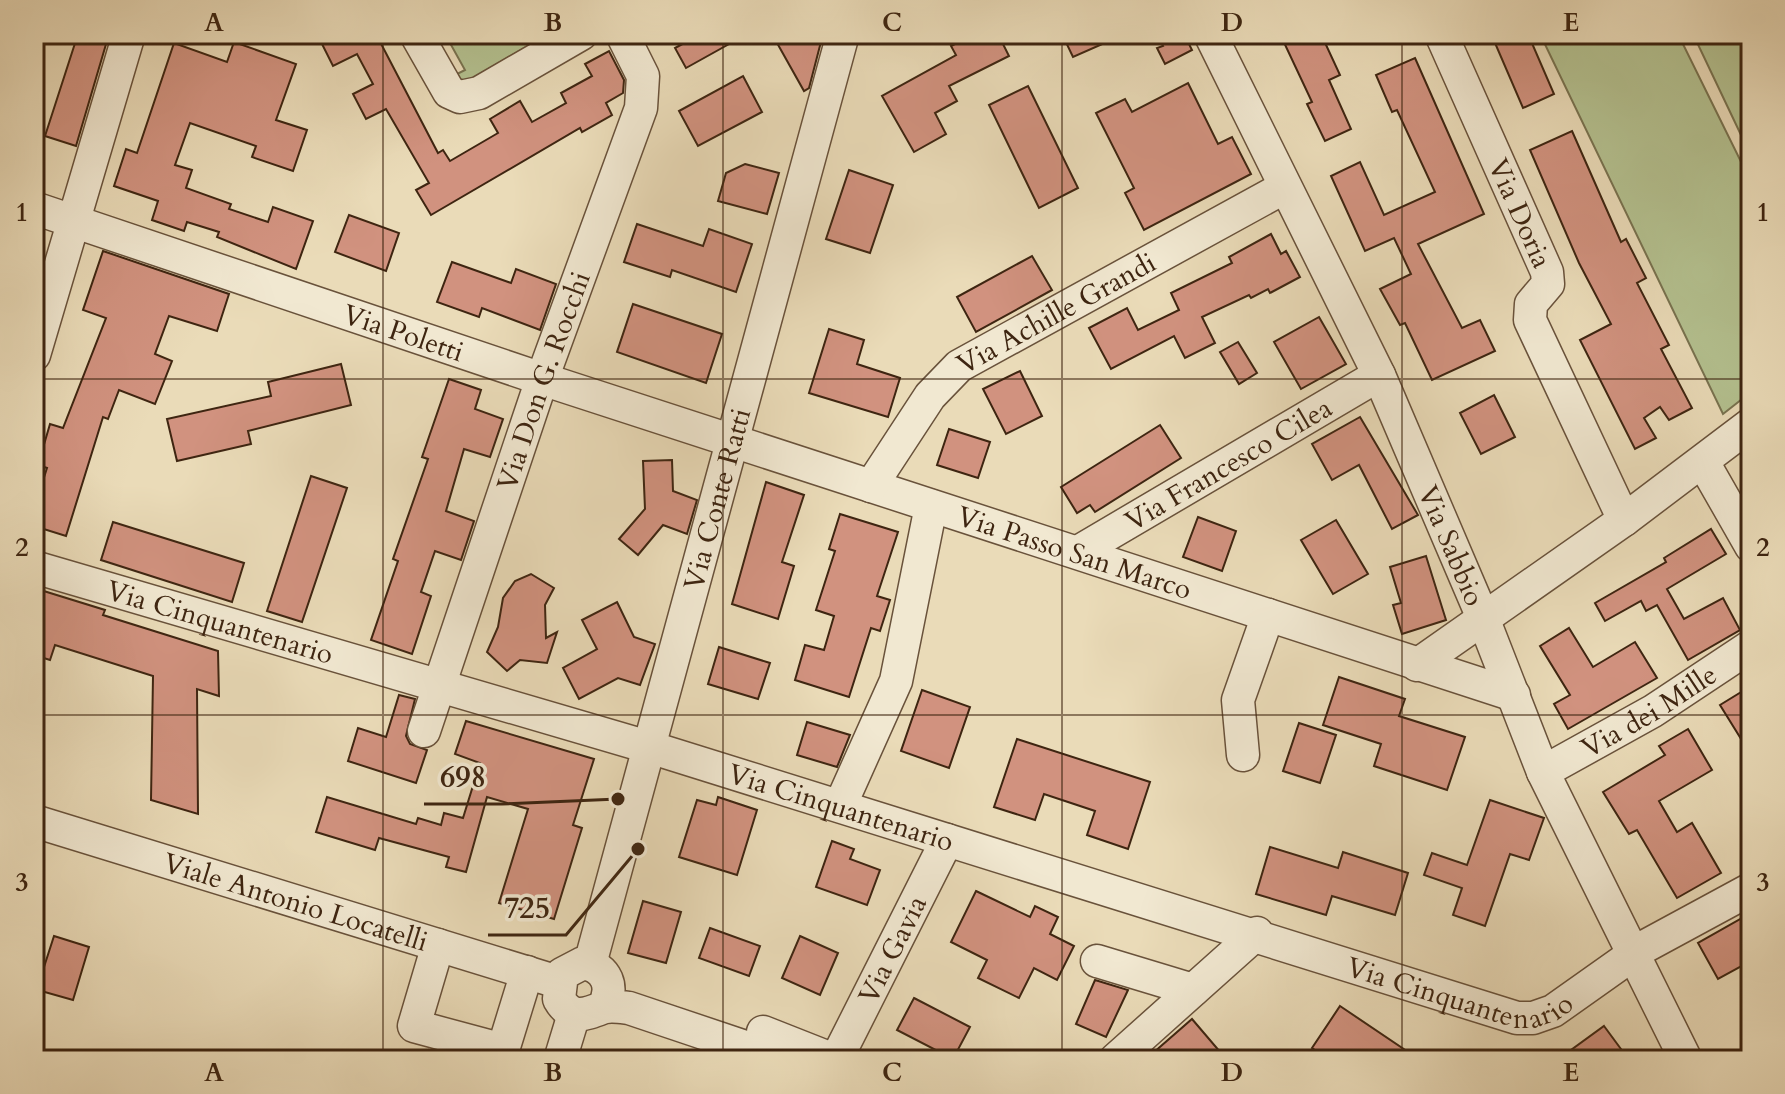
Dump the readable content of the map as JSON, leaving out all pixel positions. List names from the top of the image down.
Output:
{
  "streets": {
    "street": [
      "Via Doria",
      "Via Achille Grandi",
      "Via Poletti",
      "Via Don G. Rocchi",
      "Via Francesco Cilea",
      "Via Conte Ratti",
      "Via Sabbio",
      "Via Passo San Marco",
      "Via Cinquantenario",
      "Via dei Mille",
      "Viale Antonio Locatelli",
      "Via Gavia"
    ]
  },
  "crossings": [
    ["Via Achille Grandi", "Via Sabbio"],
    ["Via Achille Grandi", "Via Passo San Marco"],
    ["Via Poletti", "Via Don G. Rocchi"],
    ["Via Poletti", "Via Conte Ratti"],
    ["Via Poletti", "Via Passo San Marco"],
    ["Via Don G. Rocchi", "Via Cinquantenario"],
    ["Via Francesco Cilea", "Via Sabbio"],
    ["Via Francesco Cilea", "Via Passo San Marco"],
    ["Via Conte Ratti", "Via Passo San Marco"],
    ["Via Conte Ratti", "Via Cinquantenario"],
    ["Via Conte Ratti", "Viale Antonio Locatelli"],
    ["Via Sabbio", "Via Passo San Marco"],
    ["Via Sabbio", "Via Cinquantenario"],
    ["Via Sabbio", "Via dei Mille"],
    ["Via Cinquantenario", "Via Gavia"]
  ],
  "places": ["698", "725"],
  "grid": {
    "columns": [
      "A",
      "B",
      "C",
      "D",
      "E"
    ],
    "rows": ["1", "2", "3"]
  }
}
